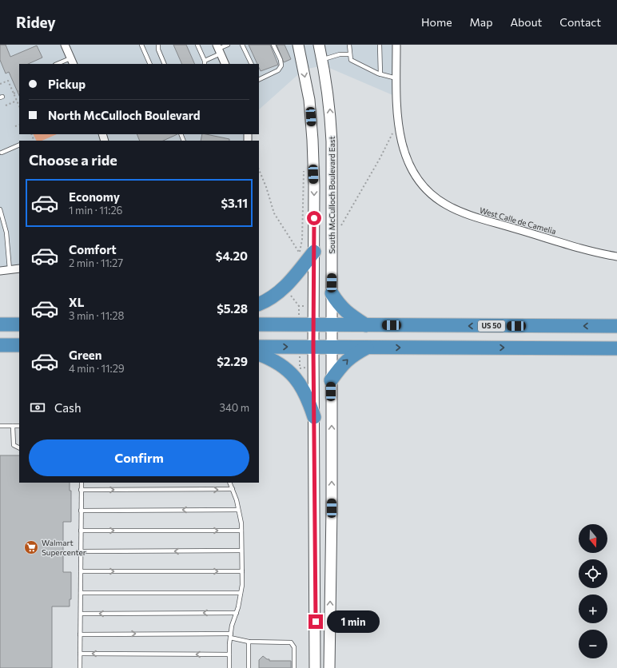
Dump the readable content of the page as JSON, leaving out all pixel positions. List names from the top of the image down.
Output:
{
  "streets": {
    "highway": ["US 50"],
    "street": ["South McCulloch Boulevard East", "West Calle de Camelia"]
  },
  "crossings": [
    ["South McCulloch Boulevard East", "US 50"]
  ],
  "places": {
    "supermarket": ["Walmart Supercenter"]
  },
  "north": "bottom",
  "page": {
    "header": "Ridey",
    "nav": [
      "Home",
      "Map",
      "About",
      "Contact"
    ],
    "banner": ["Pickup", "North McCulloch Boulevard"],
    "heading": "Choose a ride",
    "list": [
      {
        "name": "Economy",
        "note": "1 min · 11:26",
        "value": "$3.11"
      },
      {
        "name": "Comfort",
        "note": "2 min · 11:27",
        "value": "$4.20"
      },
      {
        "name": "XL",
        "note": "3 min · 11:28",
        "value": "$5.28"
      },
      {
        "name": "Green",
        "note": "4 min · 11:29",
        "value": "$2.29"
      }
    ],
    "pay": ["Cash", "340 m"],
    "buttons": "Confirm",
    "map_buttons": ["+", "−"],
    "bubble": "1 min"
  }
}
